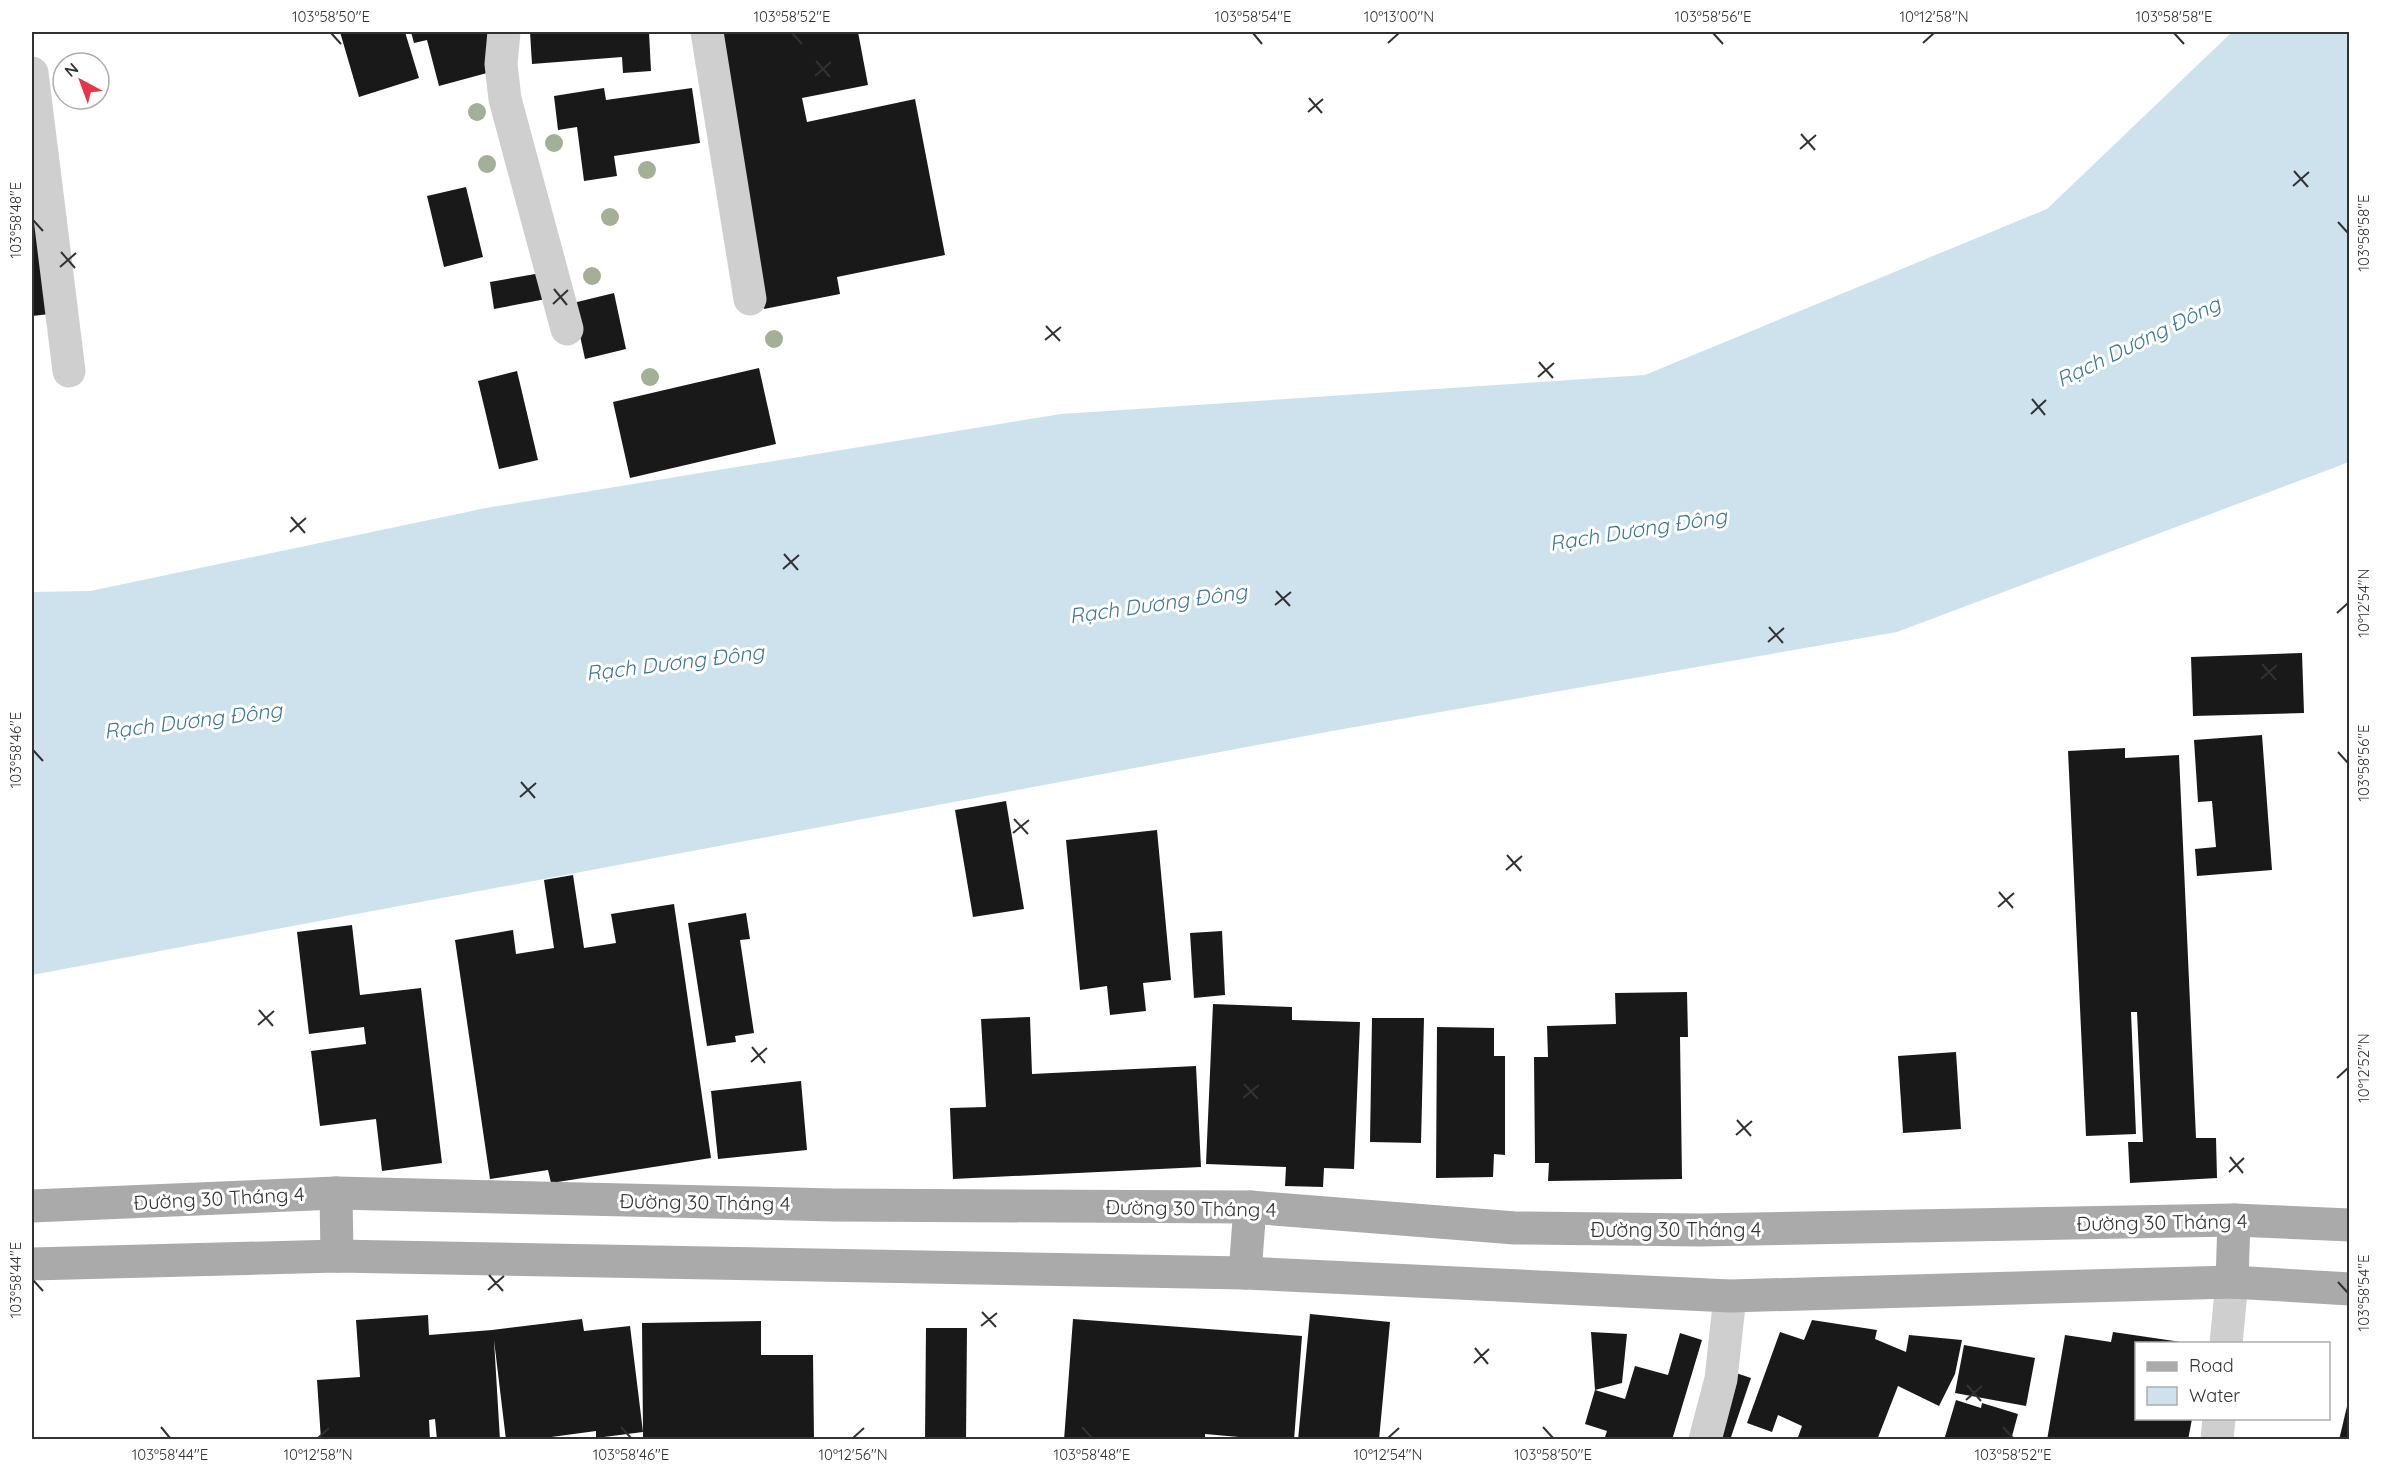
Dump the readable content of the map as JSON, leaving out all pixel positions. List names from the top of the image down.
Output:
{
  "streets": {
    "main road": ["Đường 30 Tháng 4"]
  },
  "water": ["Rạch Dương Đông"],
  "legend": ["Road", "Water"],
  "north": "top left",
  "coordinates": [
    "103°58'50\"E",
    "103°58'52\"E",
    "103°58'54\"E",
    "10°13'00\"N",
    "103°58'56\"E",
    "10°12'58\"N",
    "103°58'58\"E",
    "103°58'48\"E",
    "10°12'54\"N",
    "103°58'46\"E",
    "10°12'52\"N",
    "103°58'44\"E",
    "10°12'56\"N"
  ]
}
